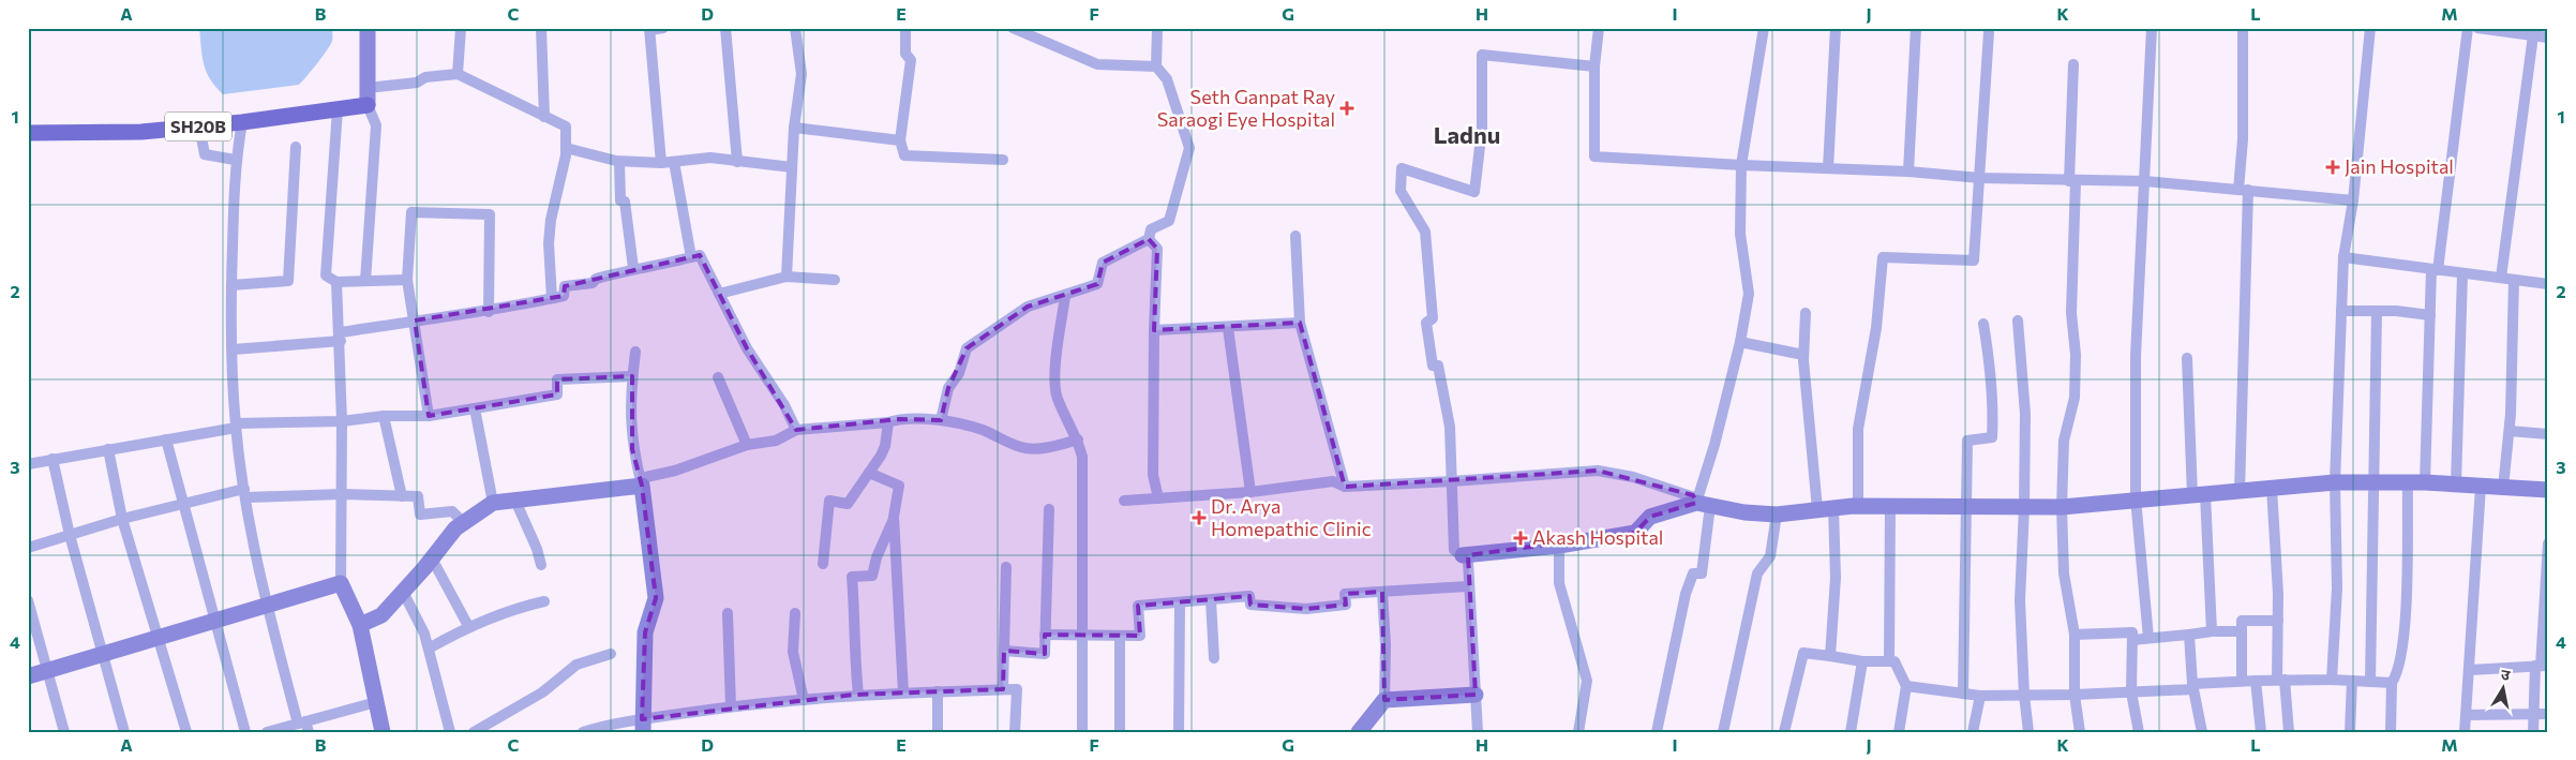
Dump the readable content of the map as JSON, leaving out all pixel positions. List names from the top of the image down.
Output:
{
  "streets": {
    "main road": ["SH20B"]
  },
  "districts": ["Ladnu"],
  "places": {
    "health": [
      "Seth Ganpat Ray Saraogi Eye Hospital",
      "Jain Hospital",
      "Dr. Arya Homepathic Clinic",
      "Akash Hospital"
    ]
  },
  "north": "top",
  "grid": {
    "columns": [
      "A",
      "B",
      "C",
      "D",
      "E",
      "F",
      "G",
      "H",
      "I",
      "J",
      "K",
      "L",
      "M"
    ],
    "rows": [
      "1",
      "2",
      "3",
      "4"
    ]
  }
}
